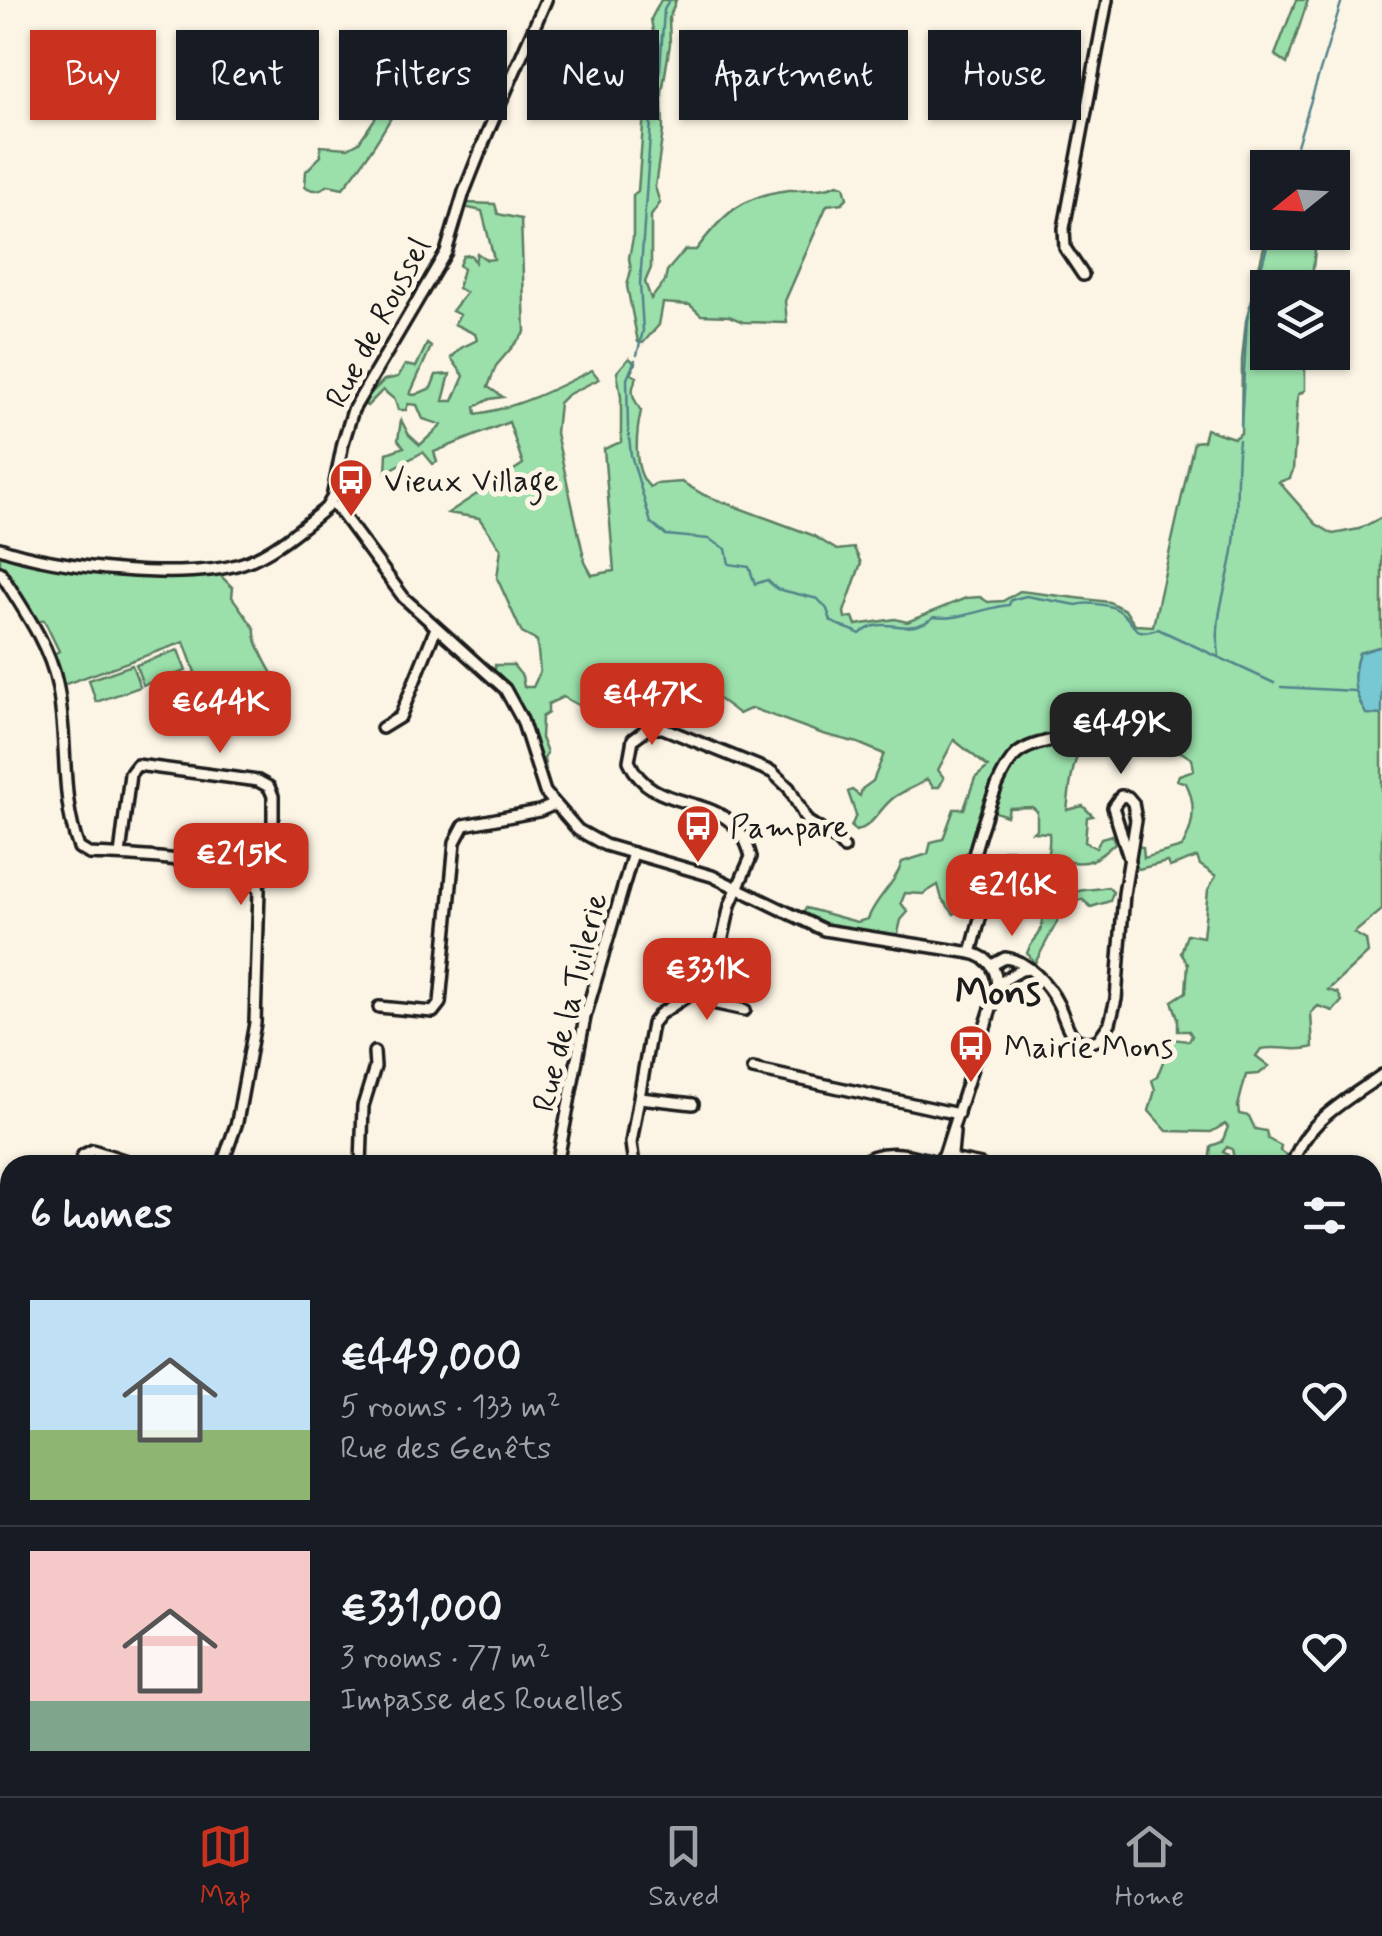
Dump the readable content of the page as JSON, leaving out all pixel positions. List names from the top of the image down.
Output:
{
  "streets": {
    "street": ["Rue de Roussel", "Rue de la Tuilerie"]
  },
  "districts": ["Mons"],
  "places": {
    "bus stop": ["Vieux Village", "Pampare", "Mairie Mons"]
  },
  "north": "left",
  "page": {
    "chip": [
      "Buy",
      "Rent",
      "Filters",
      "New",
      "Apartment",
      "House"
    ],
    "price": [
      "€447K",
      "€644K",
      "€449K",
      "€215K",
      "€216K",
      "€331K"
    ],
    "heading": "6 homes",
    "list": [
      {
        "name": "€449,000",
        "note": "5 rooms · 133 m² · Rue des Genêts"
      },
      {
        "name": "€331,000",
        "note": "3 rooms · 77 m² · Impasse des Rouelles"
      }
    ],
    "tabs": ["Map", "Saved", "Home"]
  }
}
